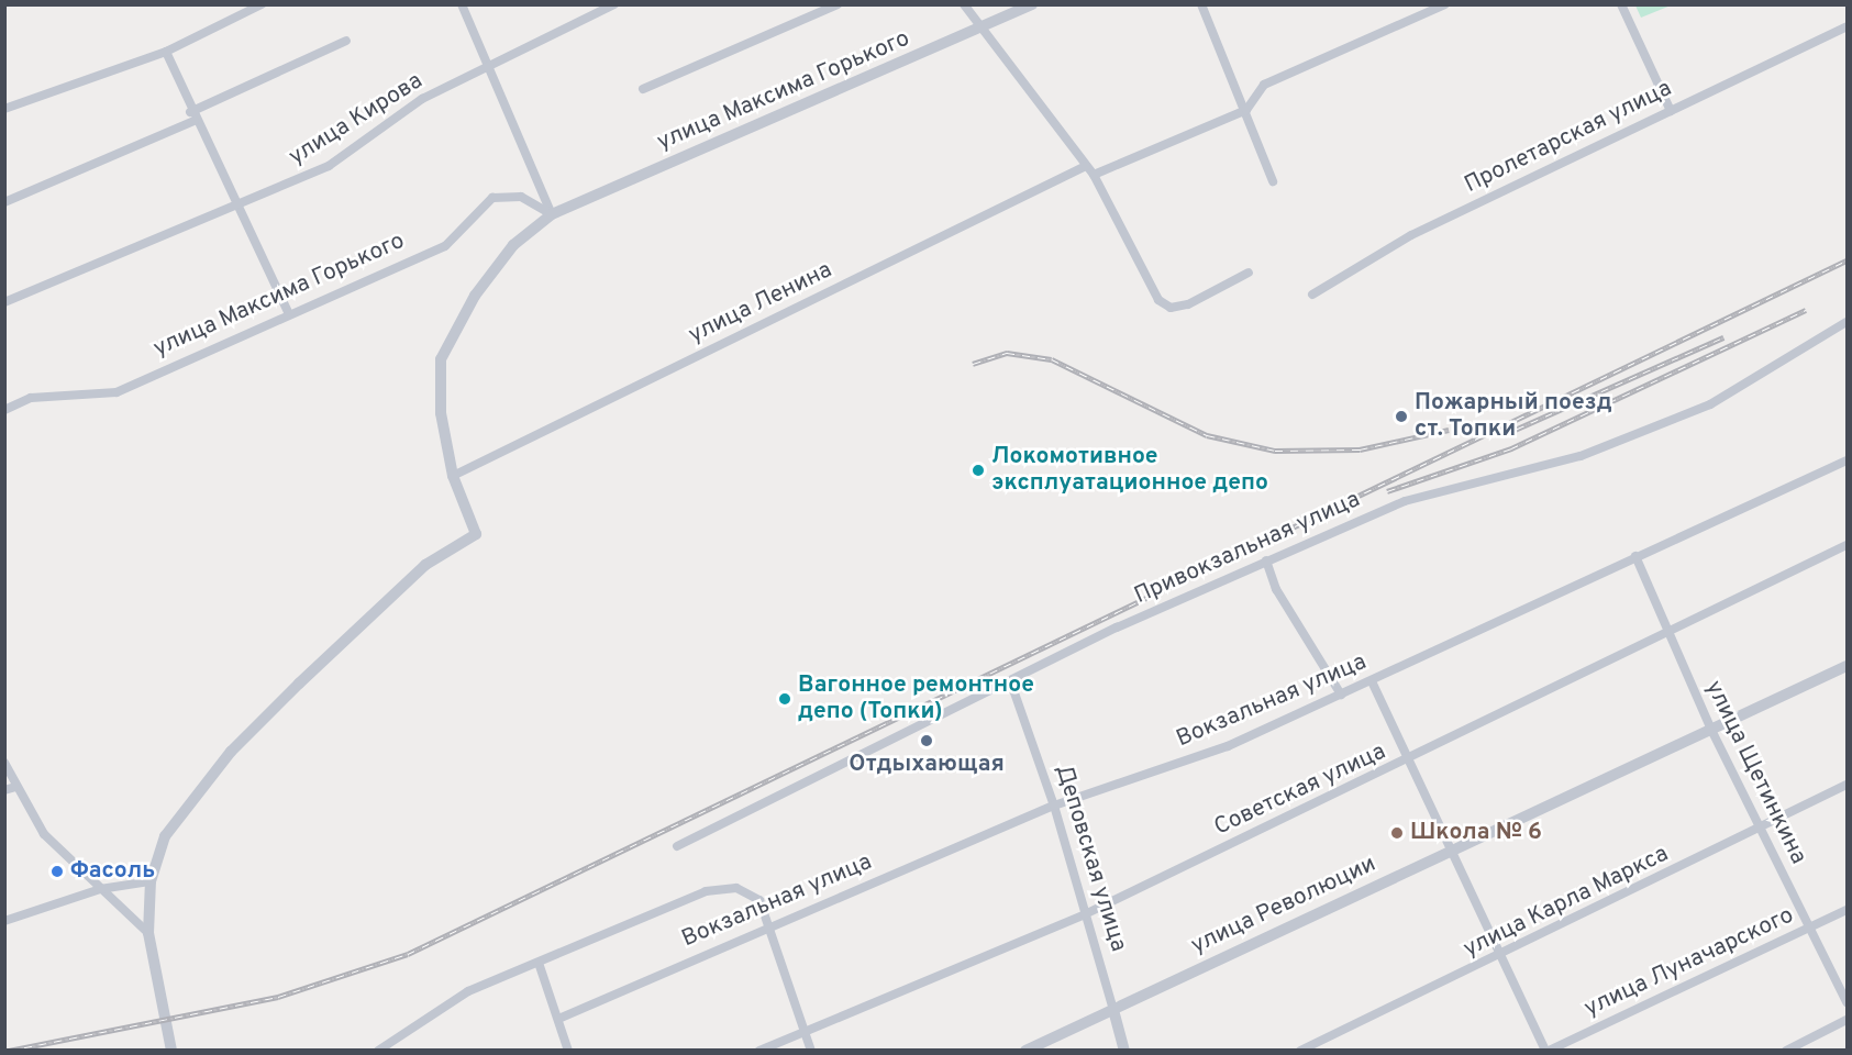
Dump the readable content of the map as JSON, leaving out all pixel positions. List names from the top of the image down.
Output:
{
  "streets": {
    "street": [
      "улица Максима Горького",
      "улица Кирова",
      "Пролетарская улица",
      "улица Ленина",
      "Привокзальная улица",
      "Вокзальная улица",
      "улица Щетинкина",
      "Советская улица",
      "Деповская улица",
      "улица Карла Маркса",
      "улица Революции",
      "улица Луначарского"
    ]
  },
  "crossings": [
    ["улица Максима Горького", "улица Ленина"],
    ["Привокзальная улица", "Деповская улица"],
    ["Вокзальная улица", "улица Щетинкина"],
    ["Вокзальная улица", "Деповская улица"],
    ["улица Щетинкина", "Советская улица"],
    ["улица Щетинкина", "улица Карла Маркса"],
    ["улица Щетинкина", "улица Революции"],
    ["улица Щетинкина", "улица Луначарского"],
    ["Советская улица", "Деповская улица"],
    ["Деповская улица", "улица Революции"]
  ],
  "places": [
    "Пожарный поезд ст. Топки",
    "Локомотивное эксплуатационное депо",
    "Вагонное ремонтное депо (Топки)",
    "Отдыхающая",
    "Школа № 6",
    "Фасоль"
  ]
}
